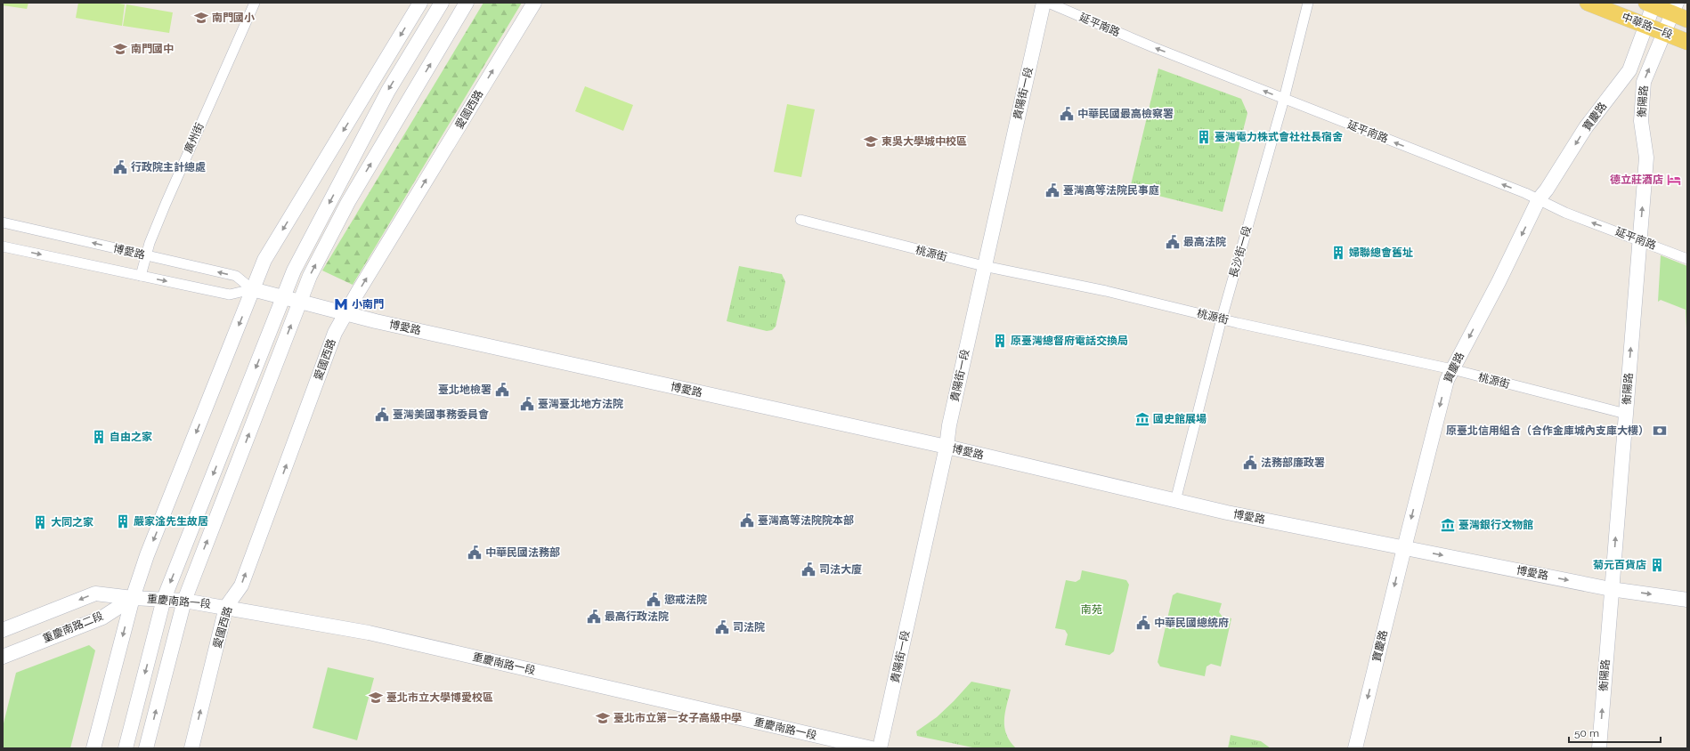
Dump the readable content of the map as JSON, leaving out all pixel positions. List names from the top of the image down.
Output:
{
  "streets": {
    "main road": ["中華路一段"],
    "street": [
      "延平南路",
      "貴陽街一段",
      "衡陽路",
      "愛國西路",
      "寶慶路",
      "廣州街",
      "博愛路",
      "長沙街一段",
      "桃源街",
      "重慶南路一段",
      "重慶南路二段"
    ]
  },
  "crossings": [
    ["延平南路", "衡陽路"],
    ["延平南路", "寶慶路"],
    ["延平南路", "長沙街一段"],
    ["中華路一段", "衡陽路"],
    ["中華路一段", "寶慶路"],
    ["貴陽街一段", "博愛路"],
    ["貴陽街一段", "桃源街"],
    ["衡陽路", "博愛路"],
    ["衡陽路", "桃源街"],
    ["愛國西路", "博愛路"],
    ["愛國西路", "重慶南路一段"],
    ["寶慶路", "博愛路"],
    ["寶慶路", "桃源街"],
    ["廣州街", "博愛路"],
    ["博愛路", "長沙街一段"],
    ["長沙街一段", "桃源街"],
    ["重慶南路一段", "重慶南路二段"]
  ],
  "one_way": ["延平南路", "衡陽路", "寶慶路"],
  "parks": ["南苑"],
  "places": {
    "school or university": [
      "南門國小",
      "南門國中",
      "東吳大學城中校區",
      "臺北市立大學博愛校區",
      "臺北市立第一女子高級中學"
    ],
    "public building": [
      "中華民國最高檢察署",
      "行政院主計總處",
      "臺灣高等法院民事庭",
      "最高法院",
      "臺北地檢署",
      "臺灣臺北地方法院",
      "臺灣美國事務委員會",
      "法務部廉政署",
      "臺灣高等法院院本部",
      "中華民國法務部",
      "司法大廈",
      "懲戒法院",
      "最高行政法院",
      "中華民國總統府",
      "司法院"
    ],
    "building": [
      "臺灣電力株式會社社長宿舍",
      "婦聯總會舊址",
      "原臺灣總督府電話交換局",
      "自由之家",
      "嚴家淦先生故居",
      "大同之家",
      "菊元百貨店"
    ],
    "hotel": ["德立莊酒店"],
    "metro station": ["小南門"],
    "museum": ["國史館展場", "臺灣銀行文物館"],
    "bank": ["原臺北信用組合（合作金庫城內支庫大樓）"]
  },
  "scale_bar": "50 m"
}
